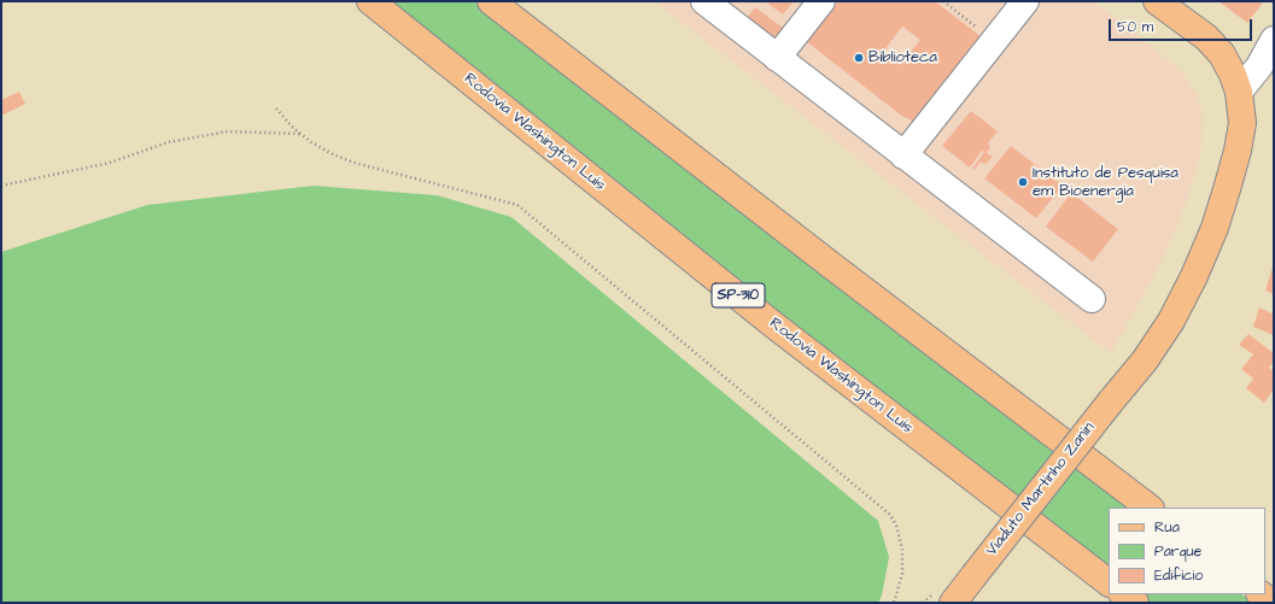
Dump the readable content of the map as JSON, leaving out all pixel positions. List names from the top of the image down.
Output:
{
  "streets": {
    "main road": ["Rodovia Washington Luís", "SP-310", "Viaduto Martinho Zanin"]
  },
  "places": ["Biblioteca", "Instituto de Pesquisa em Bioenergia"],
  "legend": ["Rua", "Parque", "Edifício"],
  "scale_bar": "50 m"
}
